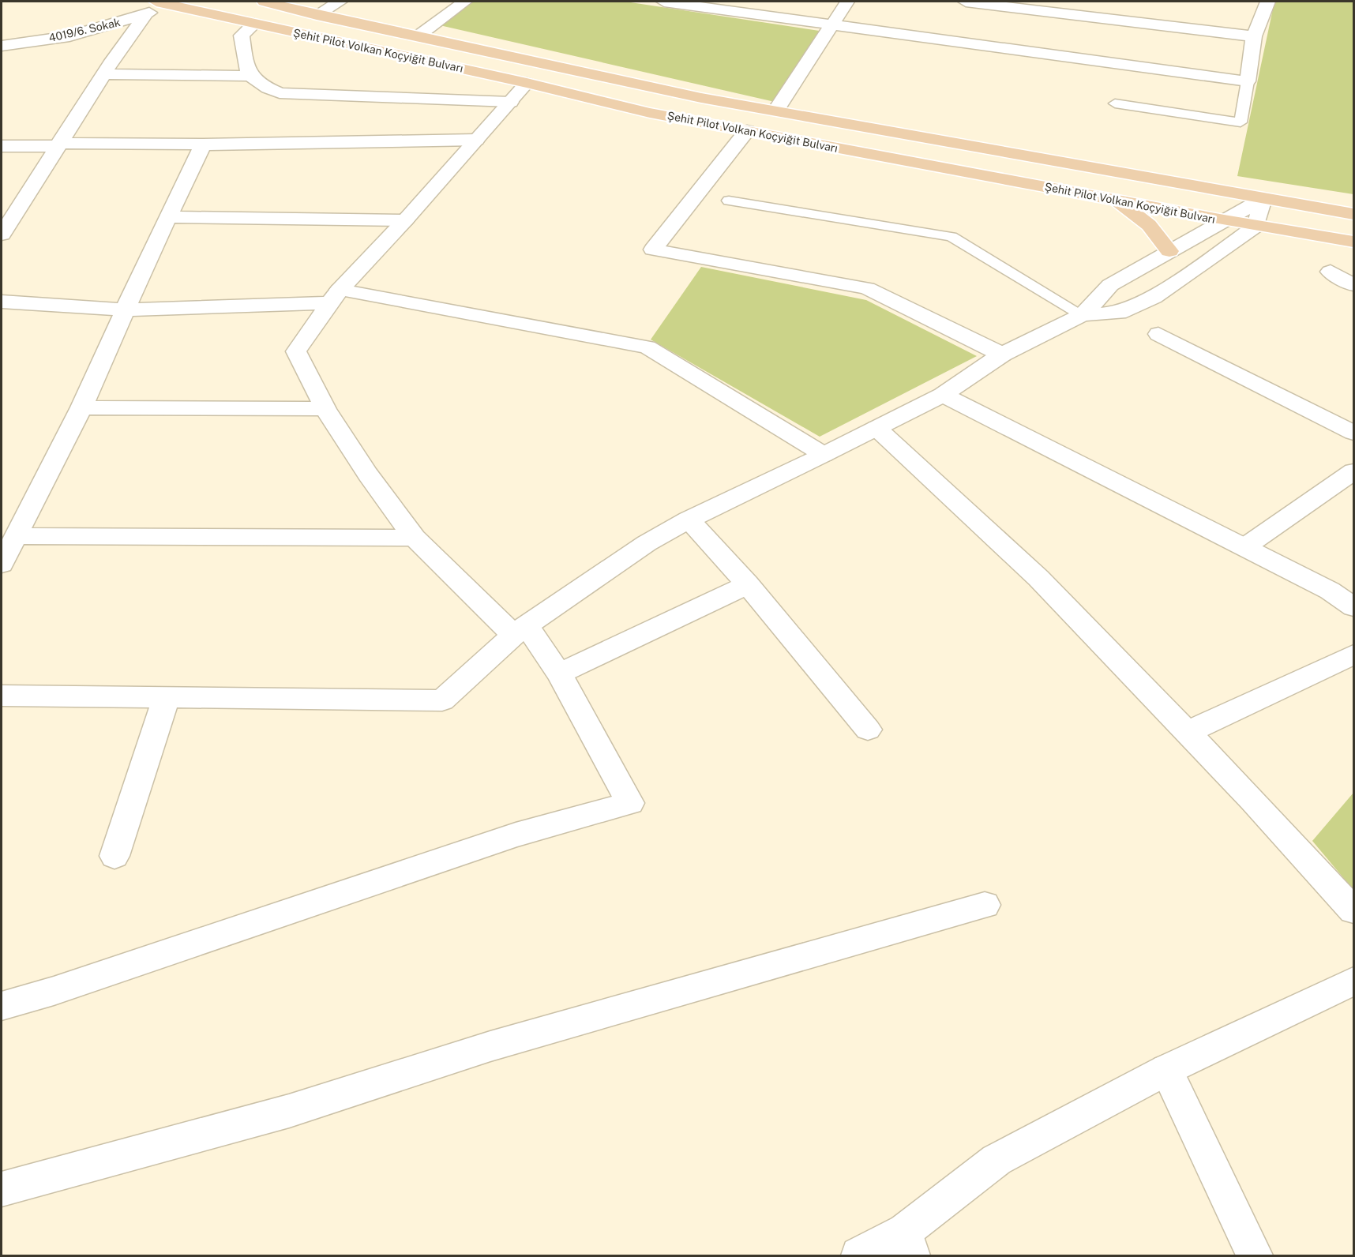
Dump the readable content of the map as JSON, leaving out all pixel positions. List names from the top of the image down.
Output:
{
  "streets": {
    "main road": ["Şehit Pilot Volkan Koçyiğit Bulvarı"],
    "street": ["4019/6. Sokak"]
  },
  "crossings": [
    ["4019/6. Sokak", "Şehit Pilot Volkan Koçyiğit Bulvarı"]
  ]
}
